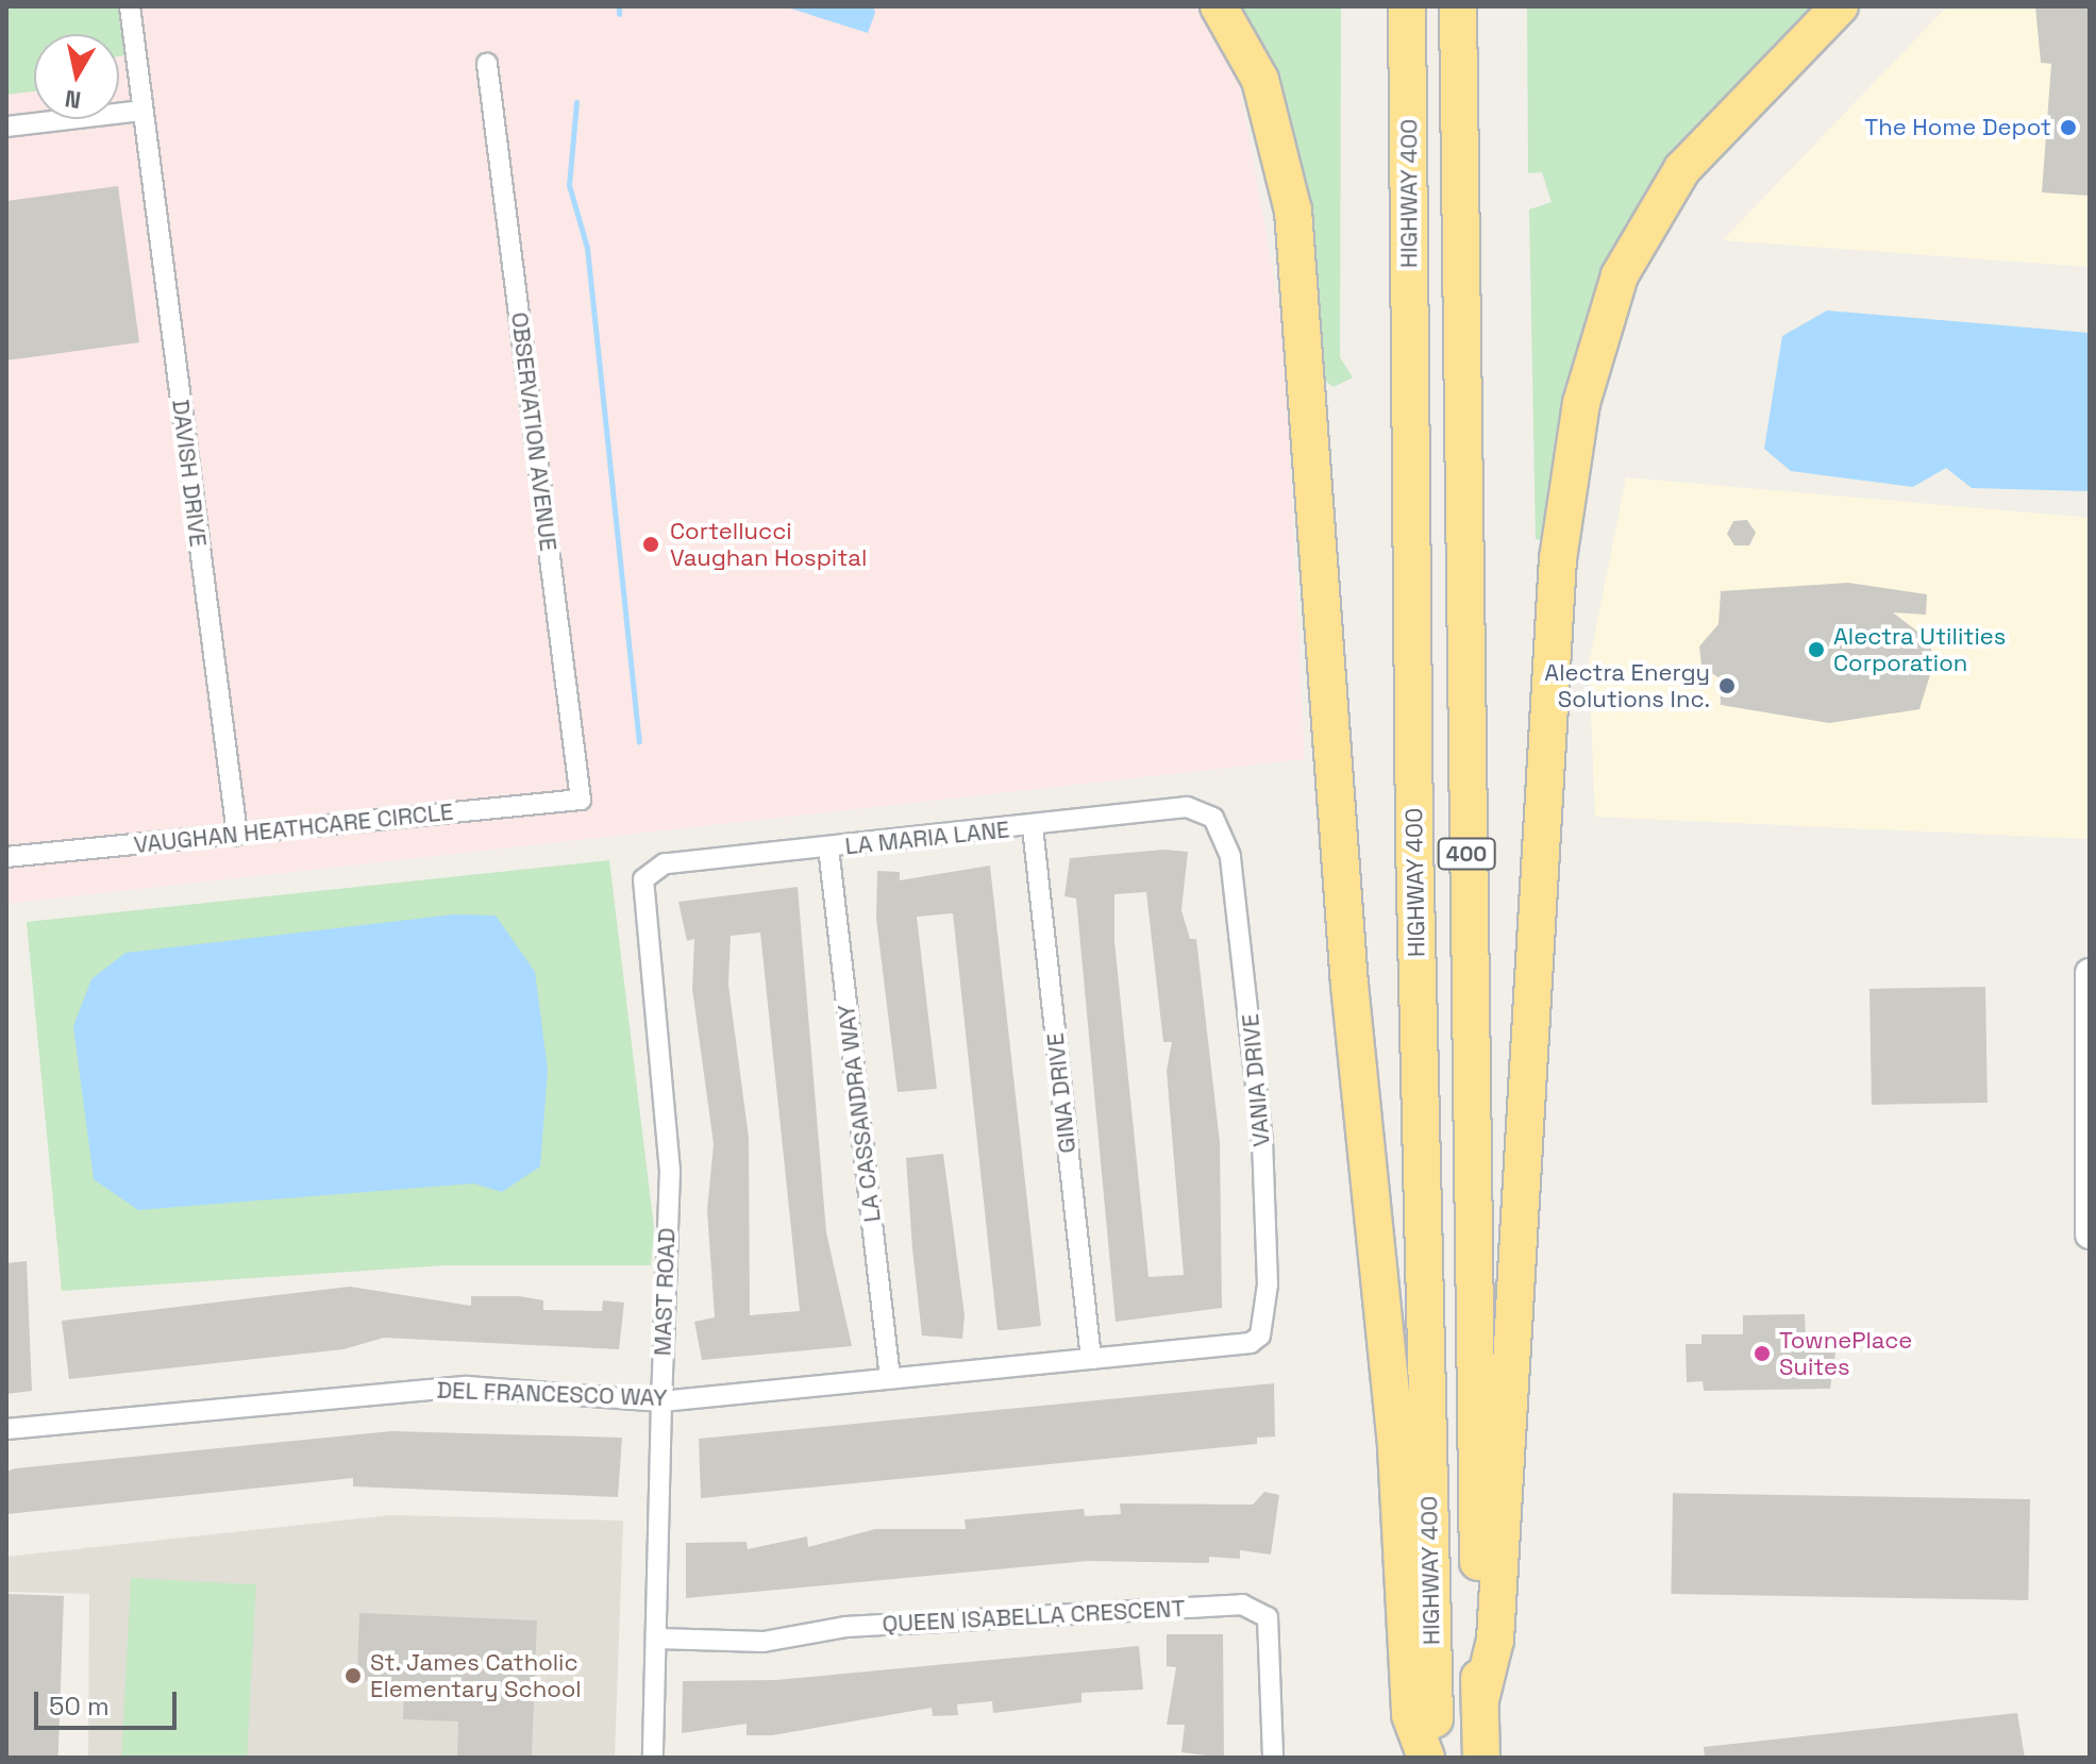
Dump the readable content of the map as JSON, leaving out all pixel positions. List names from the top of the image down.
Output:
{
  "streets": {
    "highway": ["HIGHWAY 400", "400"],
    "street": [
      "OBSERVATION AVENUE",
      "DAVISH DRIVE",
      "VAUGHAN HEATHCARE CIRCLE",
      "LA MARIA LANE",
      "VANIA DRIVE",
      "GINA DRIVE",
      "LA CASSANDRA WAY",
      "MAST ROAD",
      "DEL FRANCESCO WAY",
      "QUEEN ISABELLA CRESCENT"
    ]
  },
  "crossings": [
    ["OBSERVATION AVENUE", "VAUGHAN HEATHCARE CIRCLE"],
    ["DAVISH DRIVE", "VAUGHAN HEATHCARE CIRCLE"],
    ["LA MARIA LANE", "VANIA DRIVE"],
    ["LA MARIA LANE", "GINA DRIVE"],
    ["LA MARIA LANE", "LA CASSANDRA WAY"],
    ["LA MARIA LANE", "MAST ROAD"],
    ["VANIA DRIVE", "DEL FRANCESCO WAY"],
    ["GINA DRIVE", "DEL FRANCESCO WAY"],
    ["LA CASSANDRA WAY", "DEL FRANCESCO WAY"],
    ["MAST ROAD", "DEL FRANCESCO WAY"],
    ["MAST ROAD", "QUEEN ISABELLA CRESCENT"]
  ],
  "places": [
    "The Home Depot",
    "Cortellucci Vaughan Hospital",
    "Alectra Utilities Corporation",
    "Alectra Energy Solutions Inc.",
    "TownePlace Suites",
    "St. James Catholic Elementary School"
  ],
  "scale_bar": "50 m",
  "north": "bottom"
}
